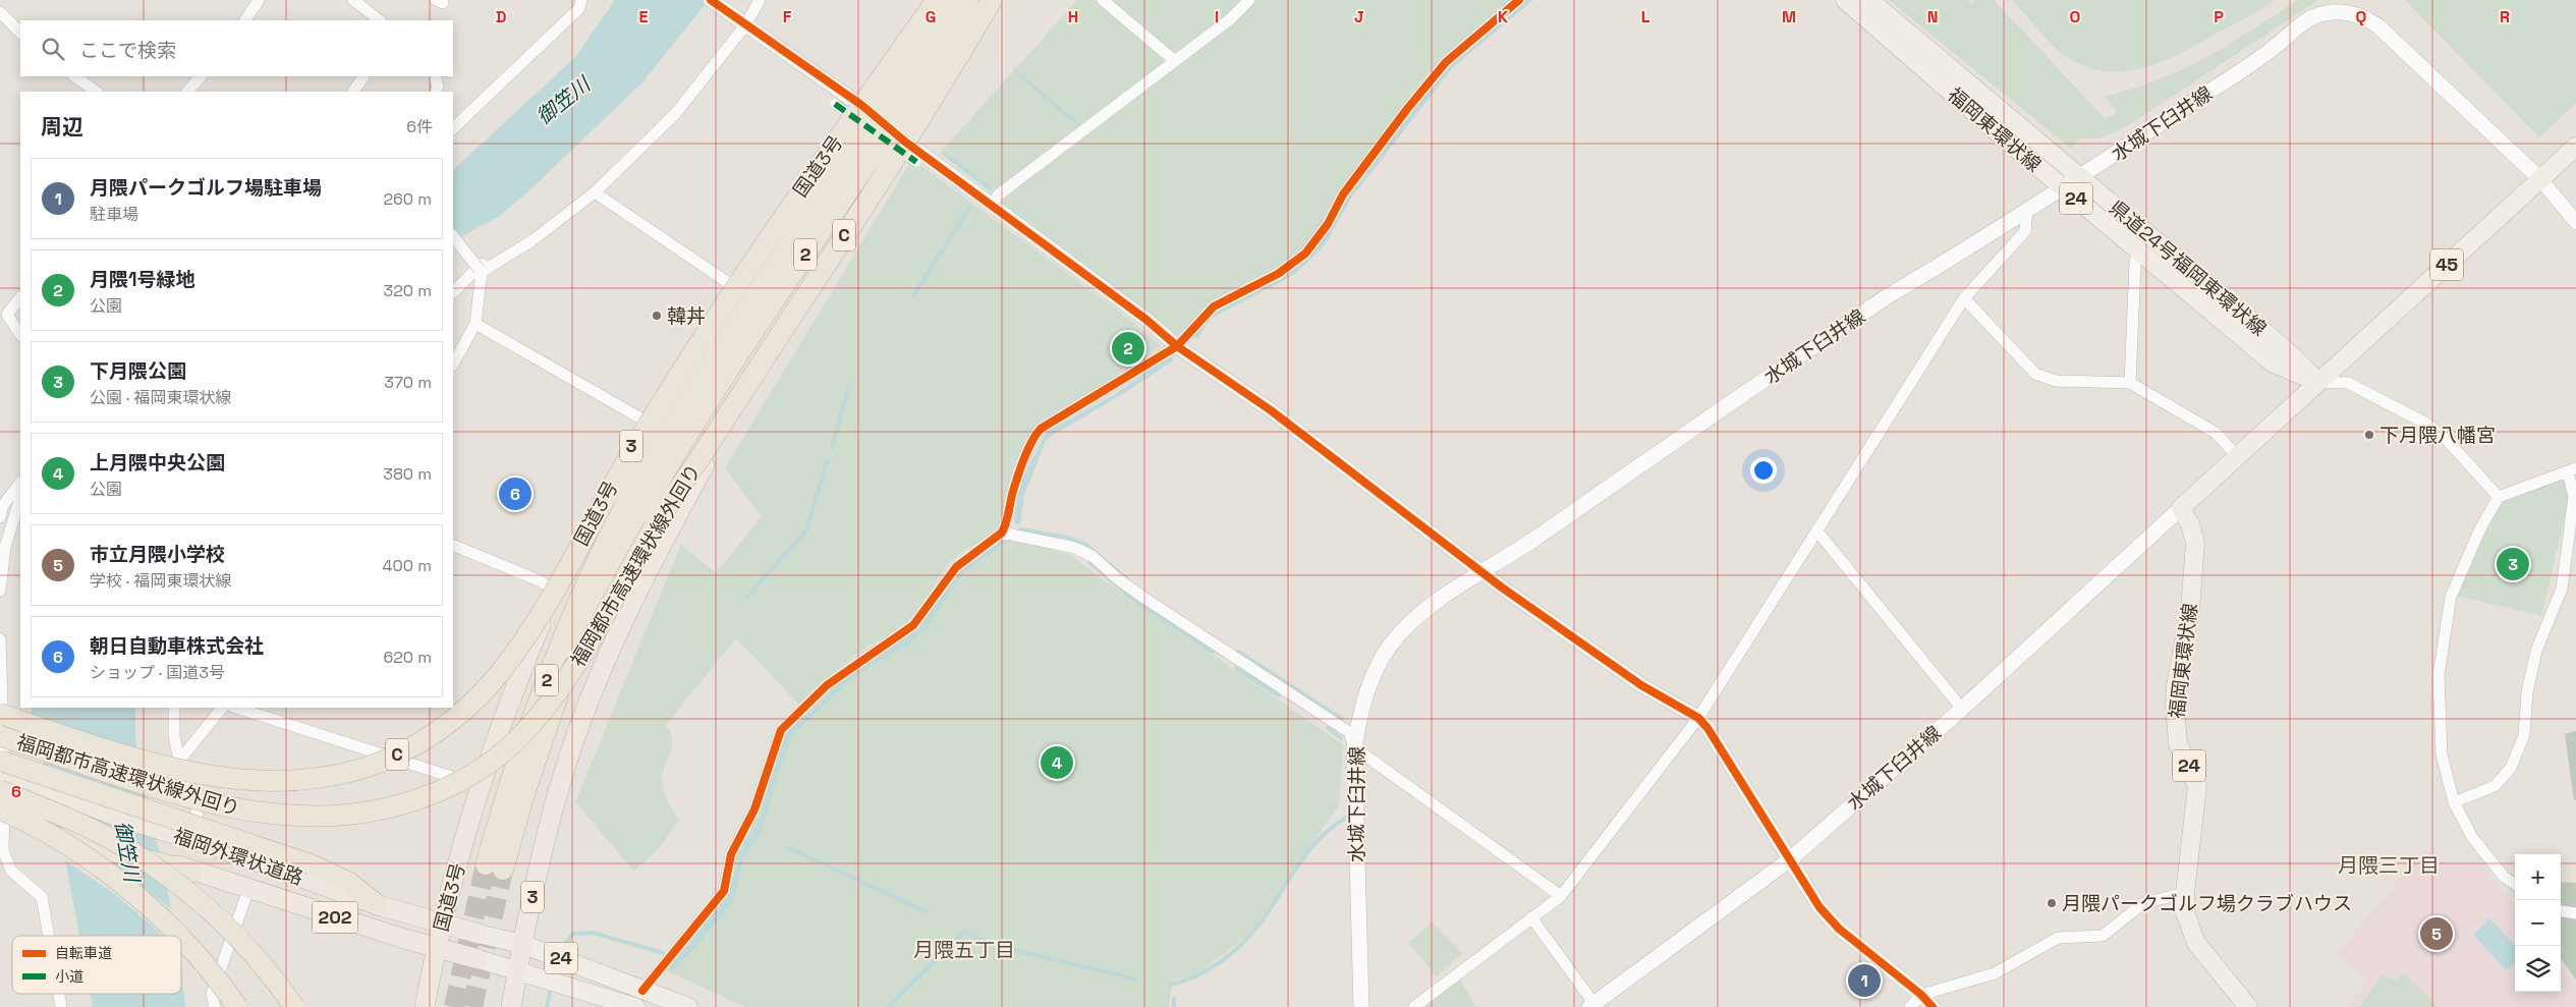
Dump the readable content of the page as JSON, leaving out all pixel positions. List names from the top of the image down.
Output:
{
  "streets": {
    "highway": [
      "国道3号",
      "C",
      "2",
      "3",
      "福岡都市高速環状線外回り",
      "福岡外環状道路",
      "202"
    ],
    "main road": [
      "水城下臼井線",
      "福岡東環状線",
      "24",
      "45",
      "県道24号福岡東環状線"
    ]
  },
  "crossings": [
    ["水城下臼井線", "福岡東環状線"],
    ["水城下臼井線", "45"],
    ["水城下臼井線", "県道24号福岡東環状線"],
    ["福岡東環状線", "45"],
    ["福岡東環状線", "県道24号福岡東環状線"],
    ["国道3号", "C"],
    ["国道3号", "福岡外環状道路"],
    ["24", "3"],
    ["24", "福岡外環状道路"],
    ["45", "県道24号福岡東環状線"]
  ],
  "districts": ["月隈三丁目", "月隈五丁目"],
  "water": ["御笠川"],
  "places": ["韓丼", "下月隈八幡宮", "月隈パークゴルフ場クラブハウス"],
  "legend": ["自転車道", "小道"],
  "page": {
    "search": "ここで検索",
    "heading": ["周辺", "6件"],
    "list": [
      {
        "mark": "1",
        "name": "月隈パークゴルフ場駐車場",
        "note": "駐車場",
        "value": "260 m"
      },
      {
        "mark": "2",
        "name": "月隈1号緑地",
        "note": "公園",
        "value": "320 m"
      },
      {
        "mark": "3",
        "name": "下月隈公園",
        "note": "公園 · 福岡東環状線",
        "value": "370 m"
      },
      {
        "mark": "4",
        "name": "上月隈中央公園",
        "note": "公園",
        "value": "380 m"
      },
      {
        "mark": "5",
        "name": "市立月隈小学校",
        "note": "学校 · 福岡東環状線",
        "value": "400 m"
      },
      {
        "mark": "6",
        "name": "朝日自動車株式会社",
        "note": "ショップ · 国道3号",
        "value": "620 m"
      }
    ],
    "pins": [
      "2",
      "6",
      "3",
      "4",
      "5",
      "1"
    ],
    "map_buttons": ["+", "−"]
  },
  "grid": {
    "columns": [
      "D",
      "E",
      "F",
      "G",
      "H",
      "I",
      "J",
      "K",
      "L",
      "M",
      "N",
      "O",
      "P",
      "Q",
      "R"
    ],
    "rows": ["6"]
  }
}
